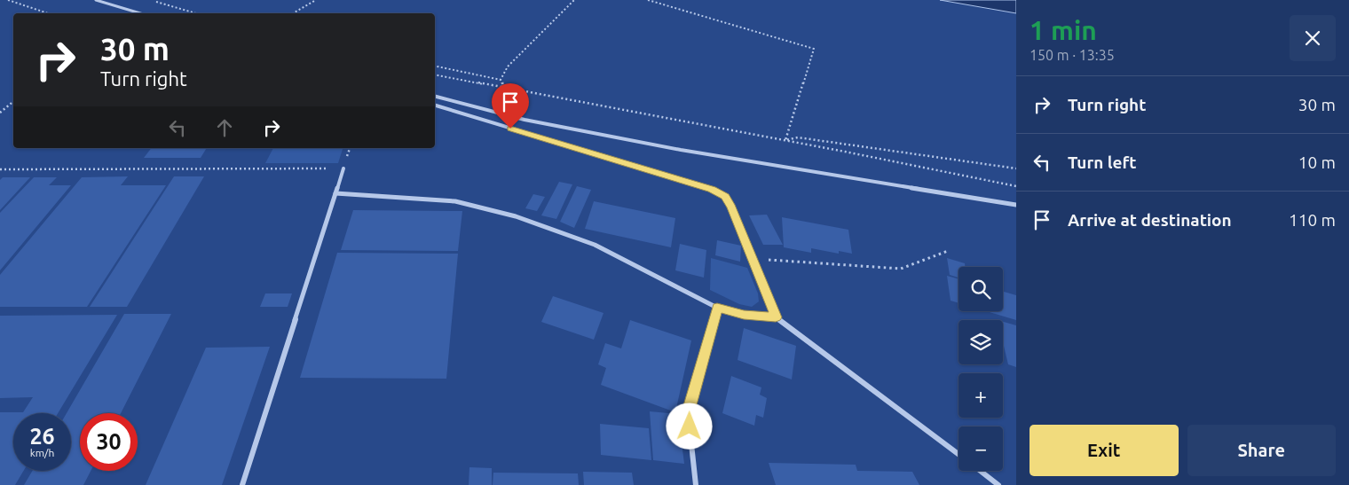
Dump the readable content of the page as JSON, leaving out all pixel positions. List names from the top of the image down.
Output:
{
  "page": {
    "heading": ["1 min", "150 m · 13:35"],
    "turn": ["30 m", "Turn right"],
    "list": [
      {
        "name": "Turn right",
        "value": "30 m"
      },
      {
        "name": "Turn left",
        "value": "10 m"
      },
      {
        "name": "Arrive at destination",
        "value": "110 m"
      }
    ],
    "map_buttons": ["+", "−"],
    "speed": "26 km/h",
    "limit": "30",
    "buttons": ["Exit", "Share"]
  }
}
